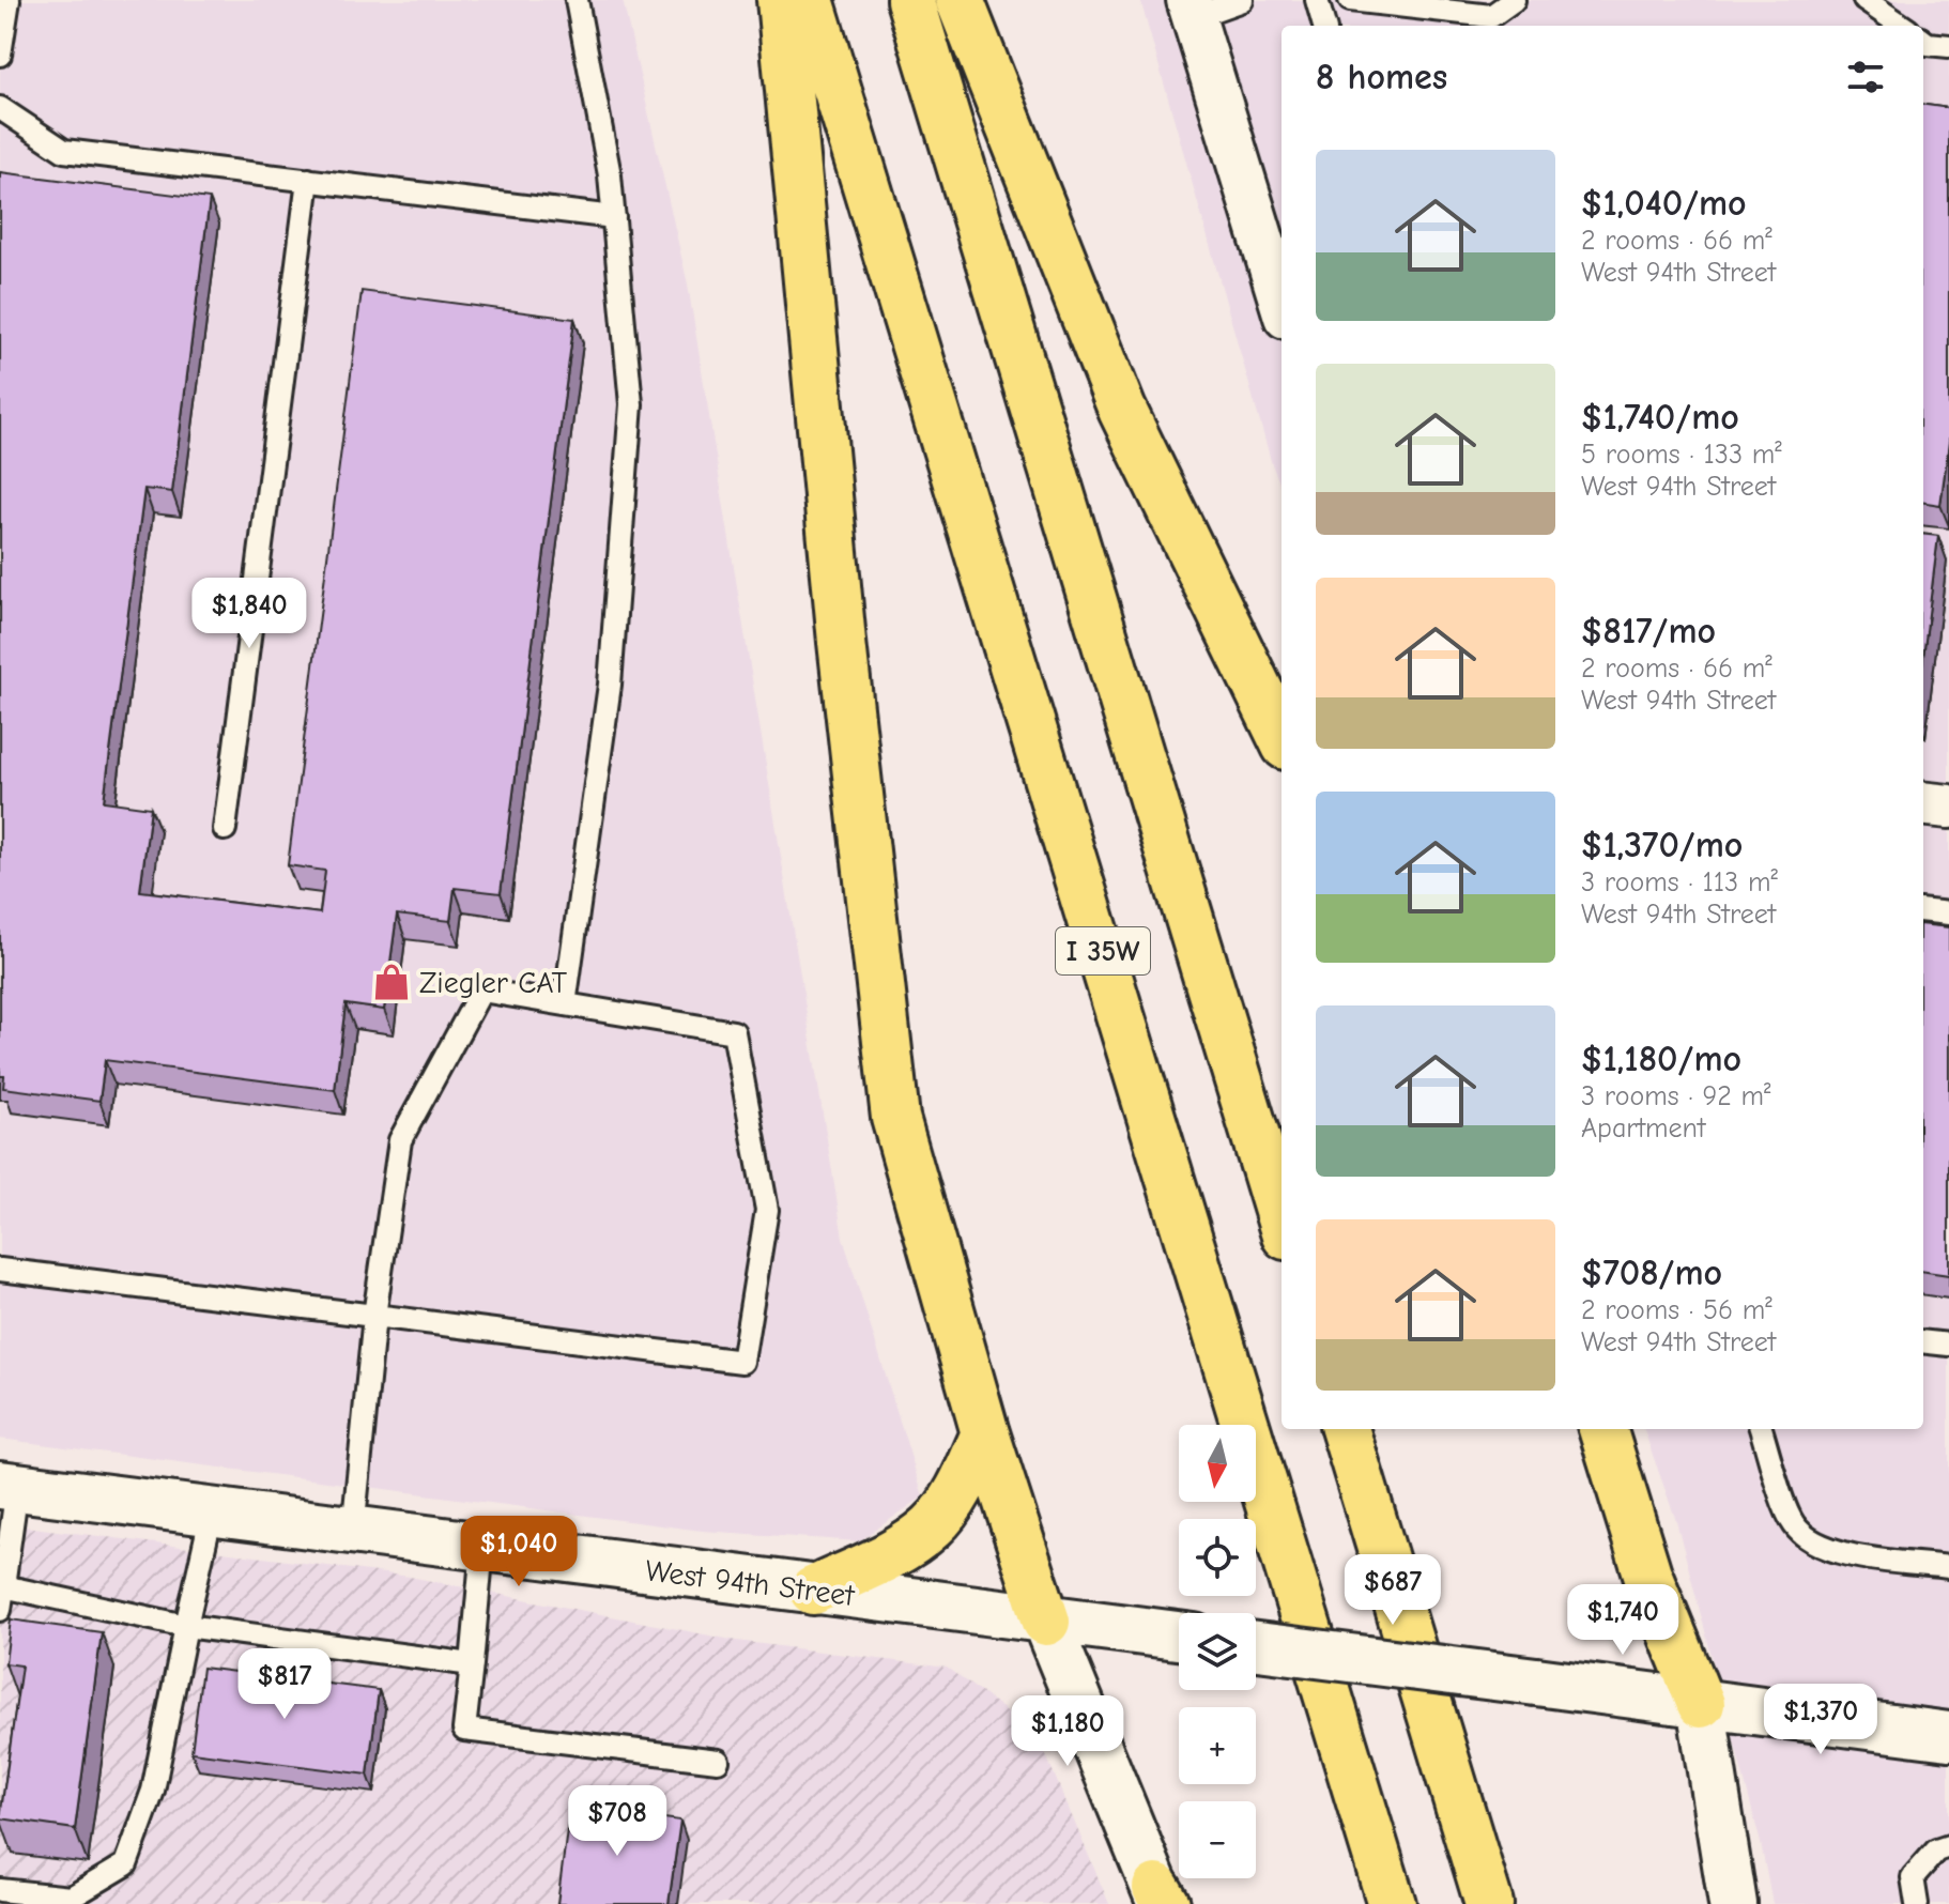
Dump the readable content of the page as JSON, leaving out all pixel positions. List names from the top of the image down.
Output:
{
  "streets": {
    "highway": ["I 35W"],
    "street": ["West 94th Street"]
  },
  "places": {
    "shop": ["Ziegler CAT"]
  },
  "north": "bottom",
  "page": {
    "heading": "8 homes",
    "list": [
      {
        "name": "$1,040/mo",
        "note": "2 rooms · 66 m² · West 94th Street"
      },
      {
        "name": "$1,740/mo",
        "note": "5 rooms · 133 m² · West 94th Street"
      },
      {
        "name": "$817/mo",
        "note": "2 rooms · 66 m² · West 94th Street"
      },
      {
        "name": "$1,370/mo",
        "note": "3 rooms · 113 m² · West 94th Street"
      },
      {
        "name": "$1,180/mo",
        "note": "3 rooms · 92 m² · Apartment"
      },
      {
        "name": "$708/mo",
        "note": "2 rooms · 56 m² · West 94th Street"
      }
    ],
    "price": [
      "$1,840",
      "$1,040",
      "$687",
      "$1,740",
      "$817",
      "$1,370",
      "$1,180",
      "$708"
    ],
    "map_buttons": ["+", "−"]
  }
}
